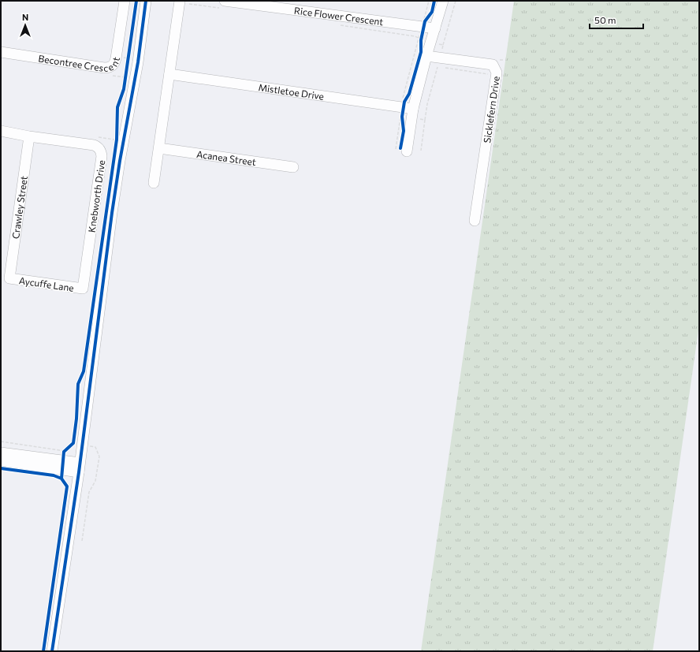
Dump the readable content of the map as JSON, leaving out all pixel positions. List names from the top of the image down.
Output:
{
  "streets": {
    "street": [
      "Rice Flower Crescent",
      "Becontree Crescent",
      "Mistletoe Drive",
      "Sicklefern Drive",
      "Acanea Street",
      "Knebworth Drive",
      "Crawley Street",
      "Aycuffe Lane"
    ]
  },
  "crossings": [
    ["Knebworth Drive", "Crawley Street"],
    ["Knebworth Drive", "Aycuffe Lane"],
    ["Crawley Street", "Aycuffe Lane"]
  ],
  "scale_bar": "50 m",
  "north": "top"
}
